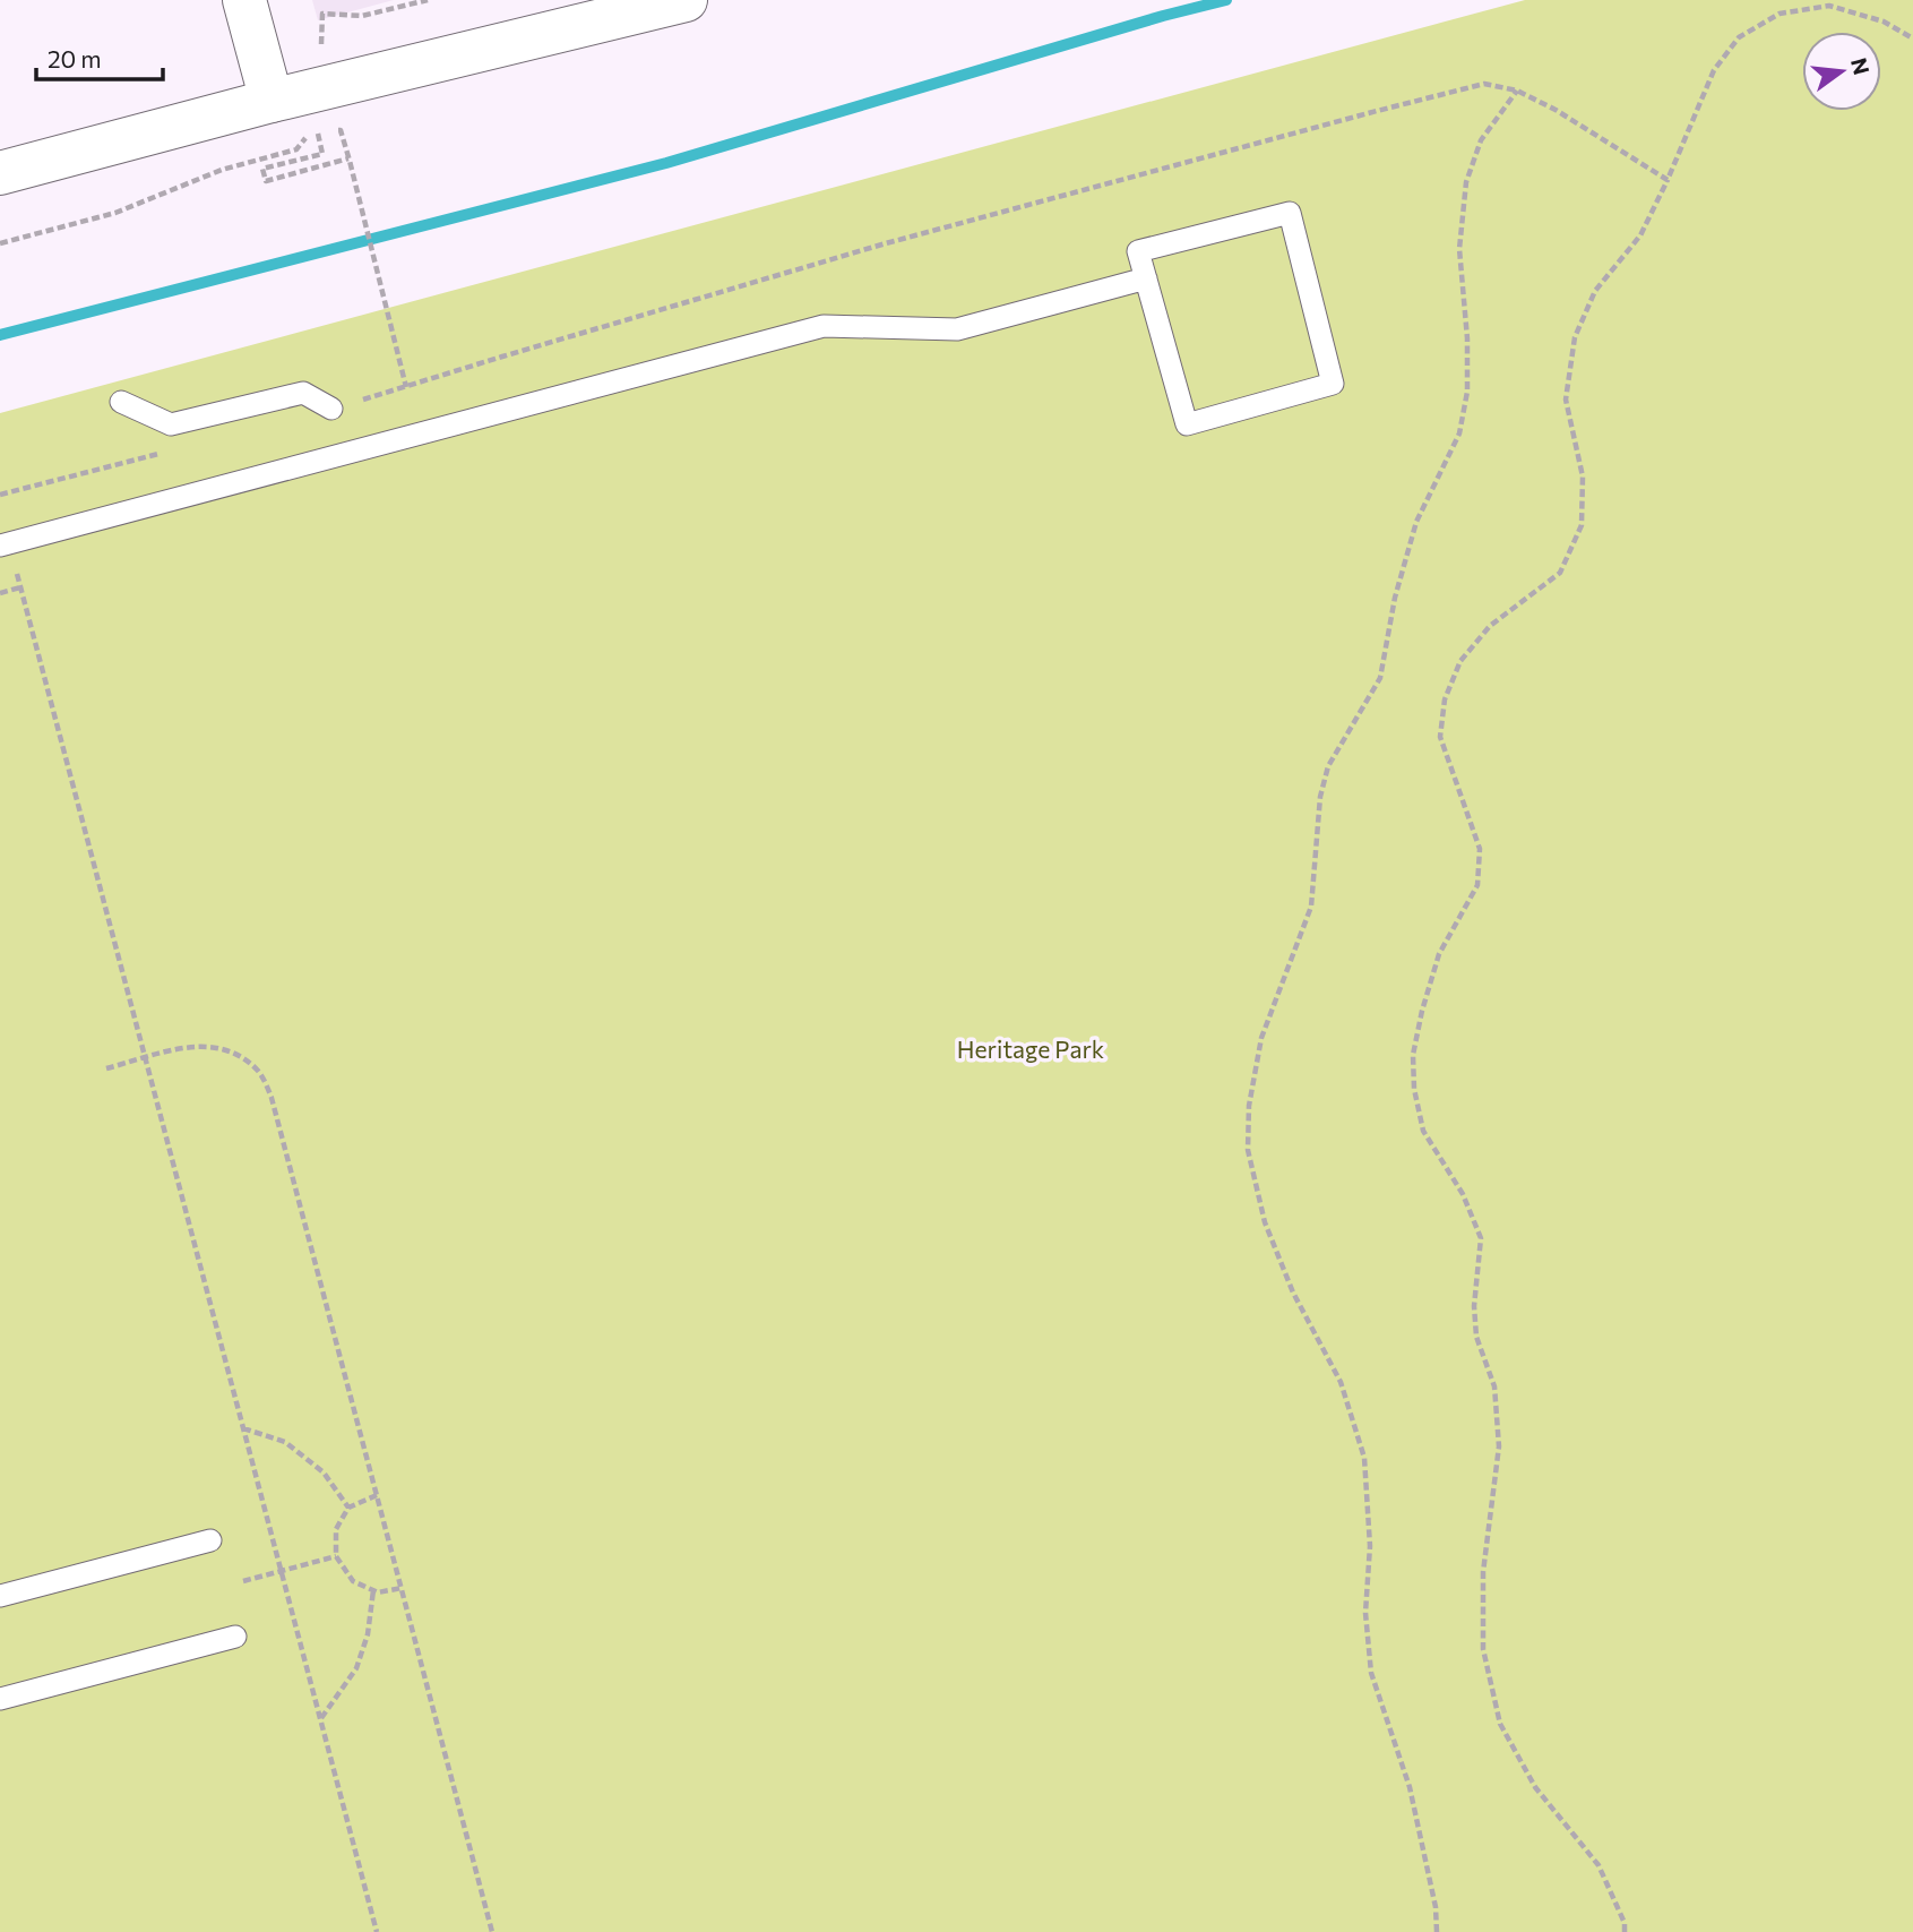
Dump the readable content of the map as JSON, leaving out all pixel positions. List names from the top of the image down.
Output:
{
  "parks": ["Heritage Park"],
  "scale_bar": "20 m",
  "north": "right"
}
